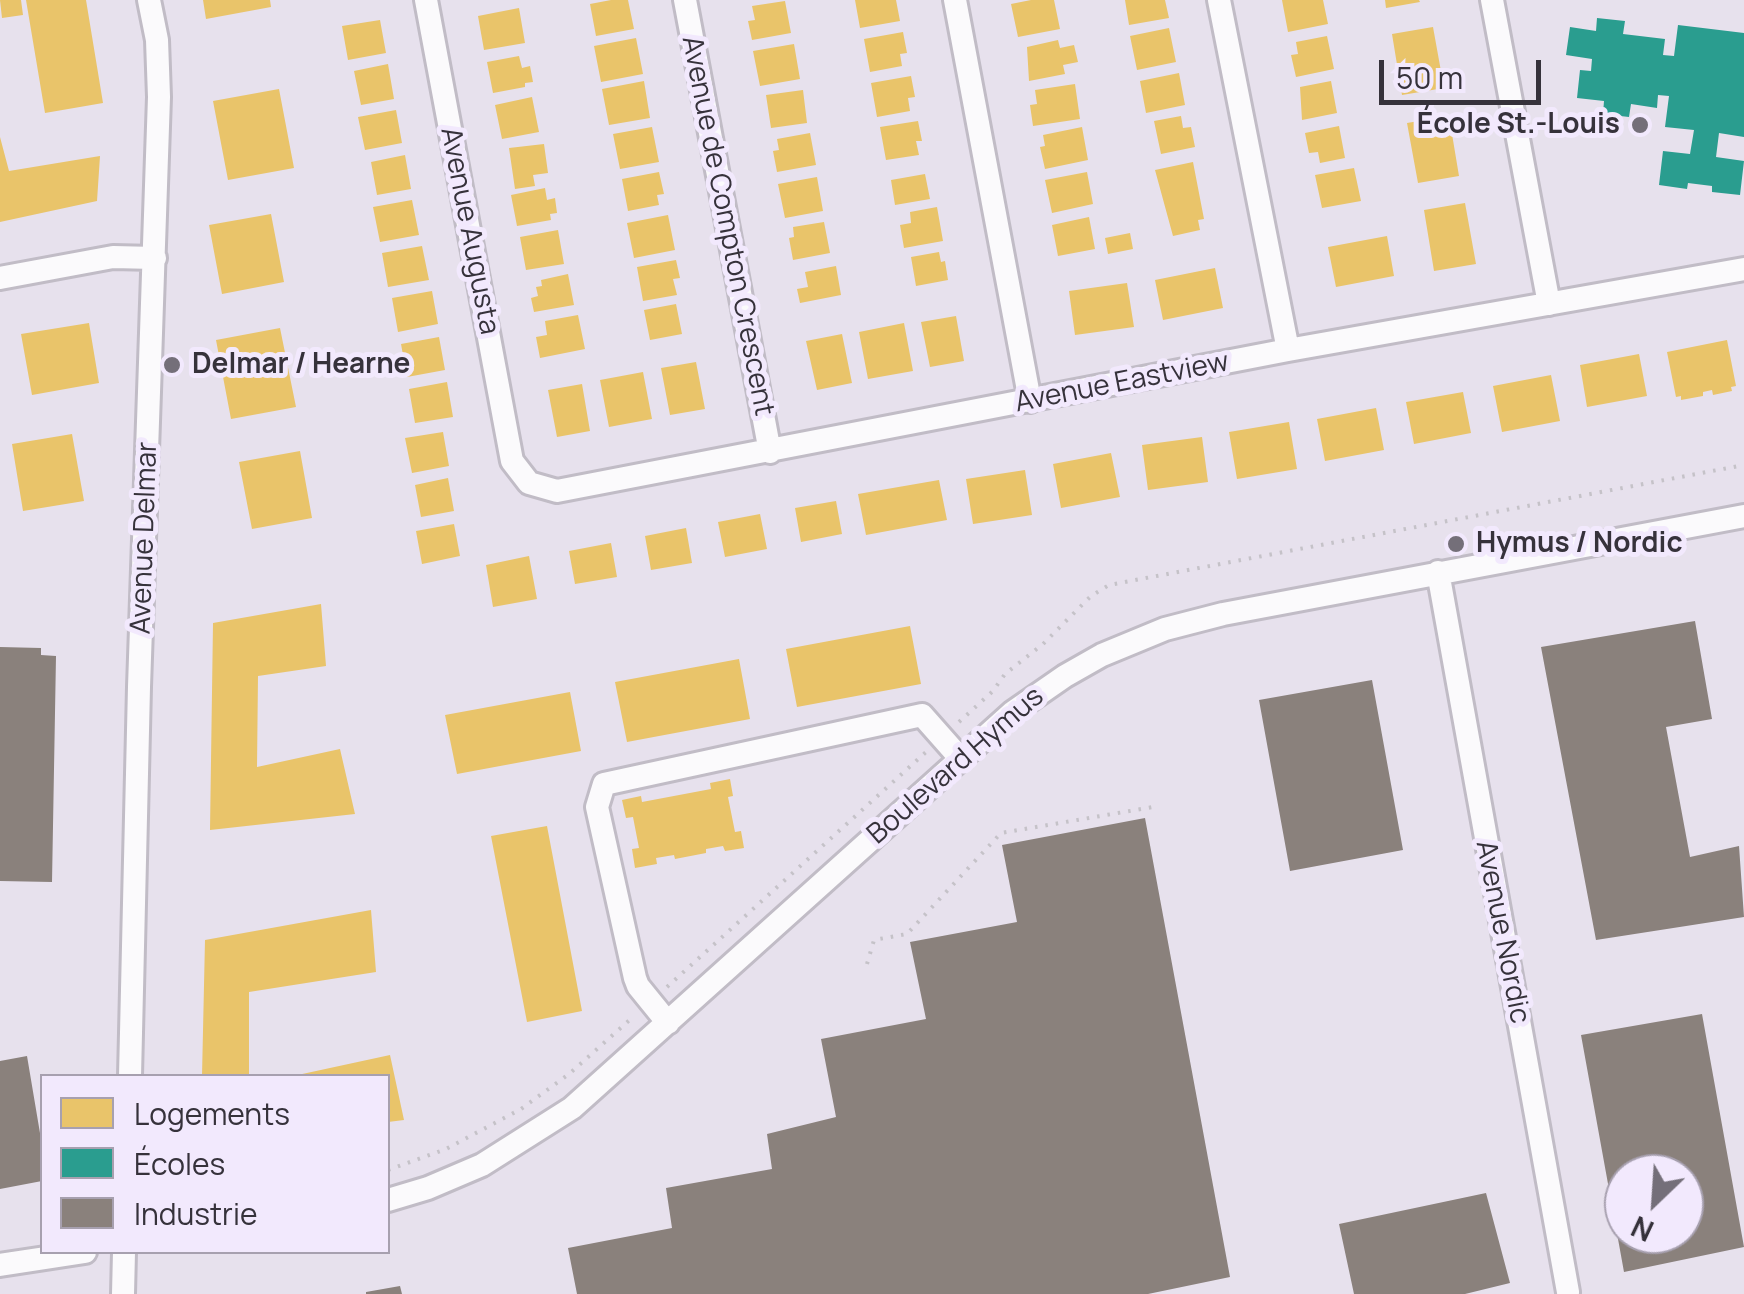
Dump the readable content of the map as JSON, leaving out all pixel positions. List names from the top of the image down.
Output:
{
  "streets": {
    "street": [
      "Avenue de Compton Crescent",
      "Avenue Augusta",
      "Avenue Eastview",
      "Avenue Delmar",
      "Boulevard Hymus",
      "Avenue Nordic"
    ]
  },
  "crossings": [
    ["Avenue de Compton Crescent", "Avenue Eastview"],
    ["Avenue Augusta", "Avenue Eastview"],
    ["Boulevard Hymus", "Avenue Nordic"]
  ],
  "places": ["École St.-Louis", "Delmar / Hearne", "Hymus / Nordic"],
  "legend": ["Logements", "Écoles", "Industrie"],
  "scale_bar": "50 m",
  "north": "bottom left"
}
